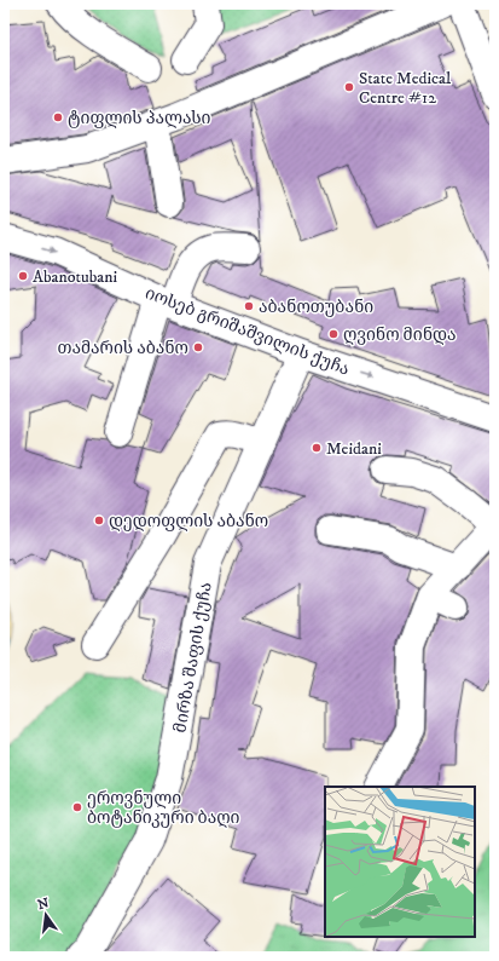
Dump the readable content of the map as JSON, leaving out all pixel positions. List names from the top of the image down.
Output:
{
  "streets": {
    "street": ["იოსებ გრიშაშვილის ქუჩა", "მირზა შაფის ქუჩა"]
  },
  "crossings": [
    ["იოსებ გრიშაშვილის ქუჩა", "მირზა შაფის ქუჩა"]
  ],
  "places": [
    "State Medical Centre #12",
    "ტიფლის პალასი",
    "Abanotubani",
    "აბანოთუბანი",
    "ღვინო მინდა",
    "თამარის აბანო",
    "Meidani",
    "დედოფლის აბანო",
    "ეროვნული ბოტანიკური ბაღი"
  ],
  "north": "top"
}
